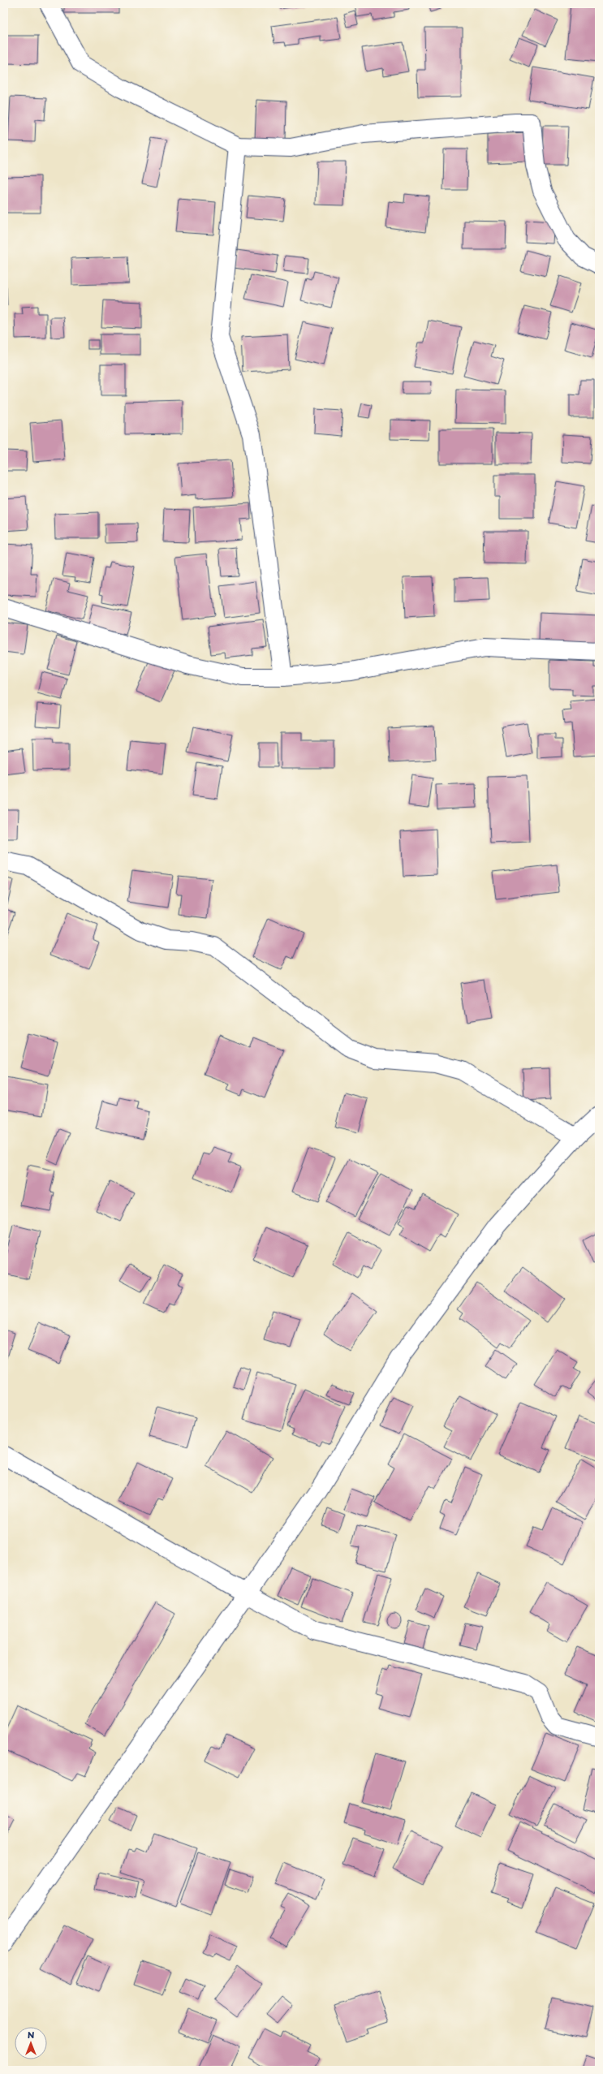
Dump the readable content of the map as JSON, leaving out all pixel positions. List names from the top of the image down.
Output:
{
  "north": "top"
}
